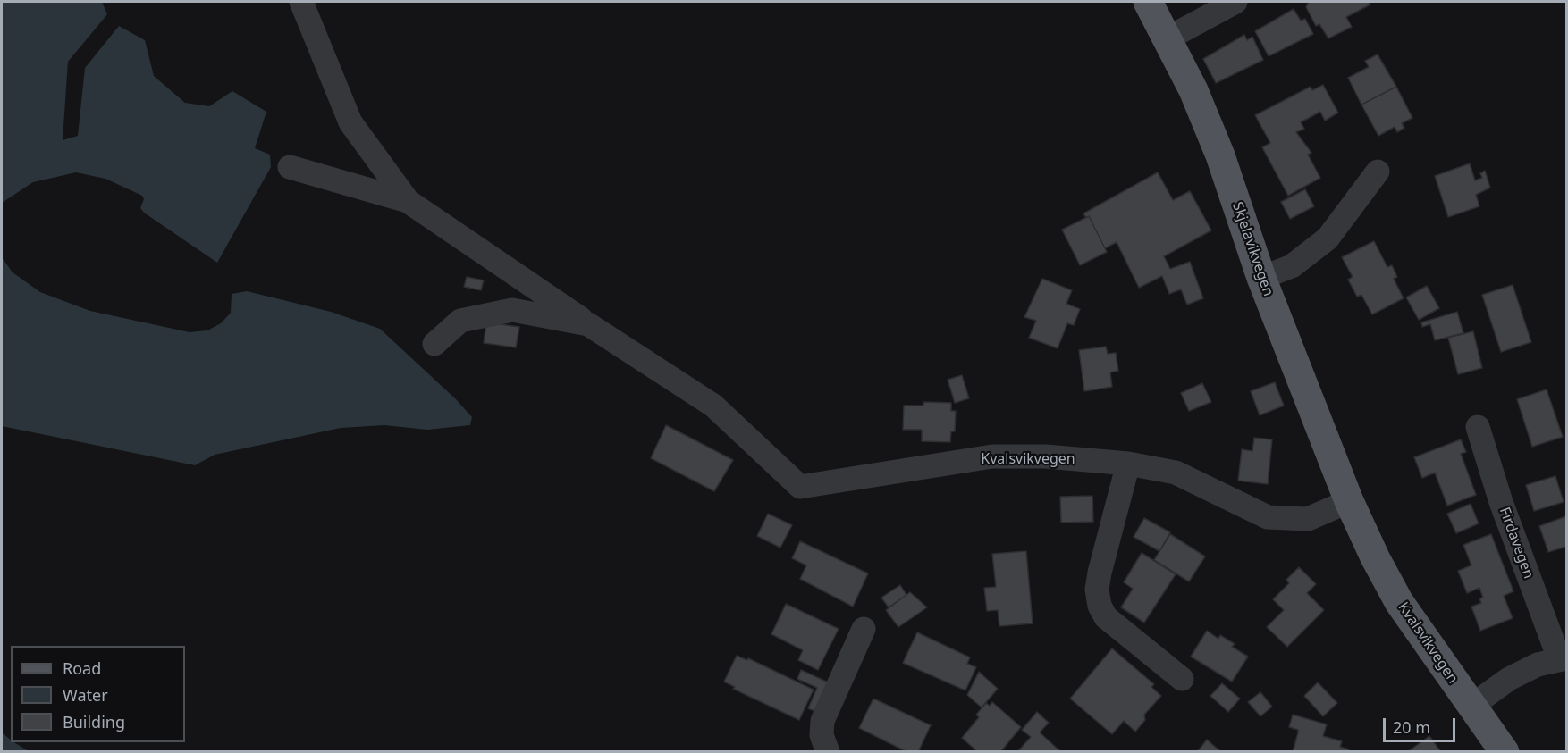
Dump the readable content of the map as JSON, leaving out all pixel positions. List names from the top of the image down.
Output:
{
  "streets": {
    "main road": ["Skjelavikvegen", "Kvalsvikvegen"],
    "street": ["Firdavegen"]
  },
  "crossings": [
    ["Skjelavikvegen", "Kvalsvikvegen"],
    ["Kvalsvikvegen", "Firdavegen"]
  ],
  "legend": ["Road", "Water", "Building"],
  "scale_bar": "20 m"
}
